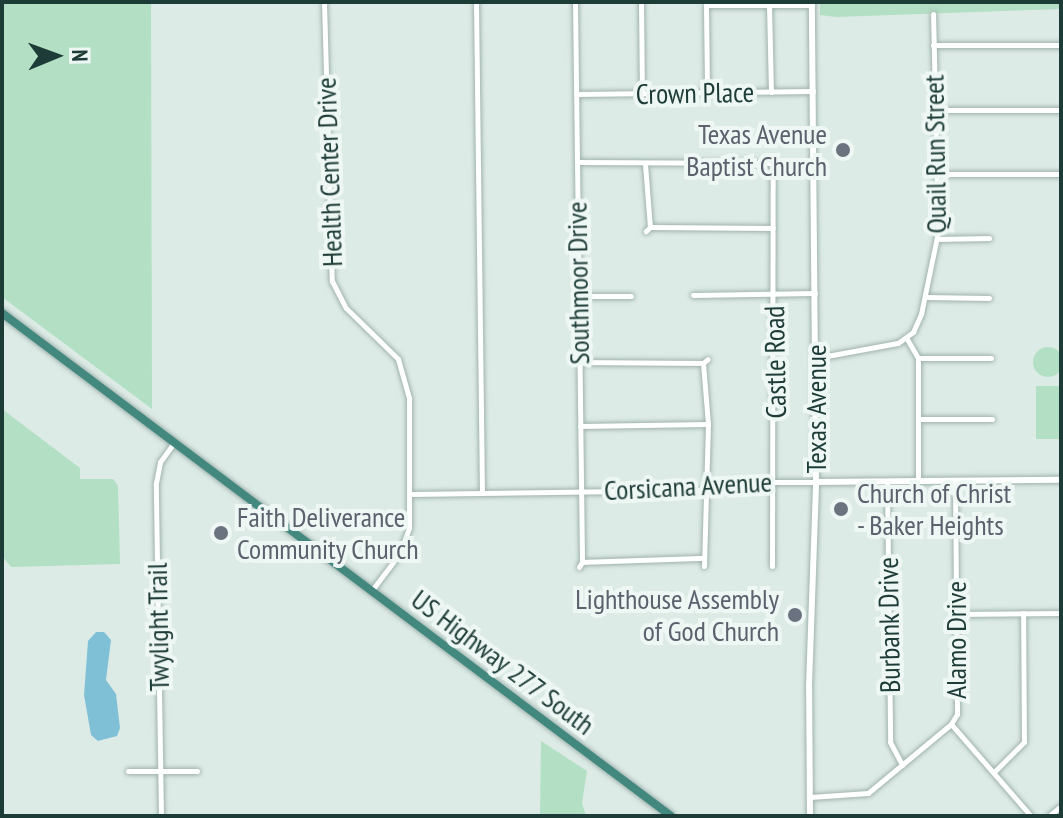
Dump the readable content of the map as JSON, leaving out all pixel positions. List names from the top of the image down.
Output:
{
  "streets": {
    "highway": ["US Highway 277 South"],
    "street": [
      "Crown Place",
      "Quail Run Street",
      "Health Center Drive",
      "Southmoor Drive",
      "Castle Road",
      "Texas Avenue",
      "Corsicana Avenue",
      "Burbank Drive",
      "Twylight Trail",
      "Alamo Drive"
    ]
  },
  "crossings": [
    ["Crown Place", "Southmoor Drive"],
    ["Crown Place", "Texas Avenue"],
    ["Health Center Drive", "Corsicana Avenue"],
    ["Health Center Drive", "US Highway 277 South"],
    ["Southmoor Drive", "Corsicana Avenue"],
    ["Castle Road", "Corsicana Avenue"],
    ["Texas Avenue", "Corsicana Avenue"],
    ["Corsicana Avenue", "Burbank Drive"],
    ["Corsicana Avenue", "Alamo Drive"],
    ["Twylight Trail", "US Highway 277 South"]
  ],
  "places": [
    "Texas Avenue Baptist Church",
    "Church of Christ - Baker Heights",
    "Faith Deliverance Community Church",
    "Lighthouse Assembly of God Church"
  ],
  "north": "right"
}
